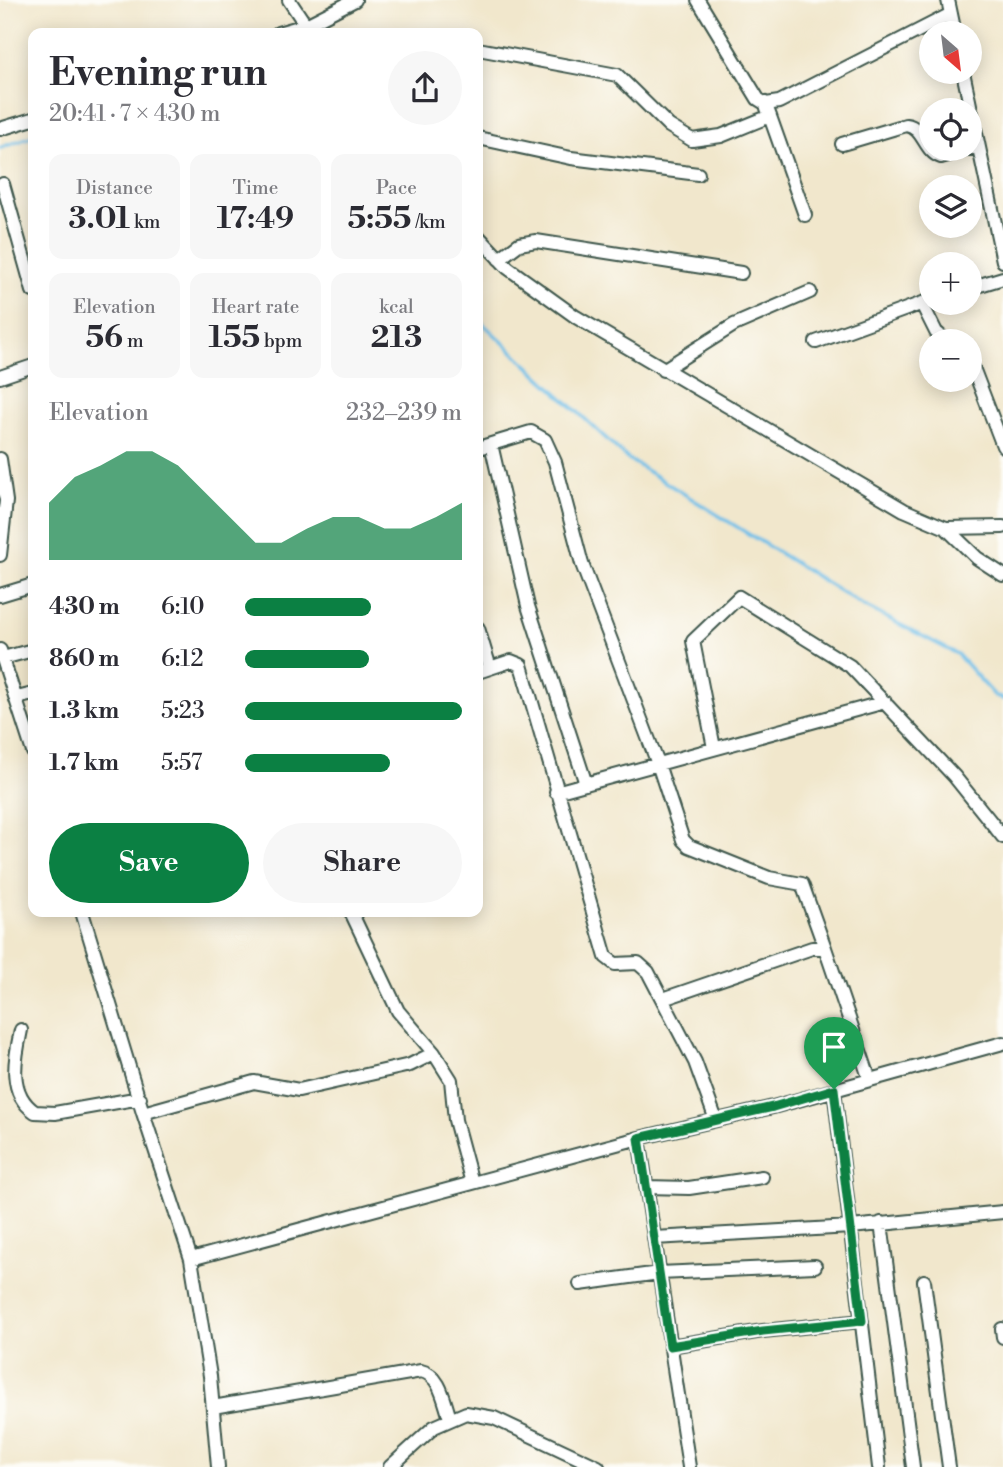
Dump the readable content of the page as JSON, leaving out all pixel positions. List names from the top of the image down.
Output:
{
  "north": "bottom right",
  "page": {
    "map_buttons": ["+", "−"],
    "heading": ["Evening run", "20:41 · 7 × 430 m"],
    "stats": [
      ["Distance", "3.01 km"],
      ["Time", "17:49"],
      ["Pace", "5:55 /km"],
      ["Elevation", "56 m"],
      ["Heart rate", "155 bpm"],
      ["kcal", "213"]
    ],
    "chart": ["Elevation", "232–239 m"],
    "list": [
      {
        "name": "430 m",
        "note": "6:10"
      },
      {
        "name": "860 m",
        "note": "6:12"
      },
      {
        "name": "1.3 km",
        "note": "5:23"
      },
      {
        "name": "1.7 km",
        "note": "5:57"
      }
    ],
    "buttons": ["Save", "Share"]
  }
}
